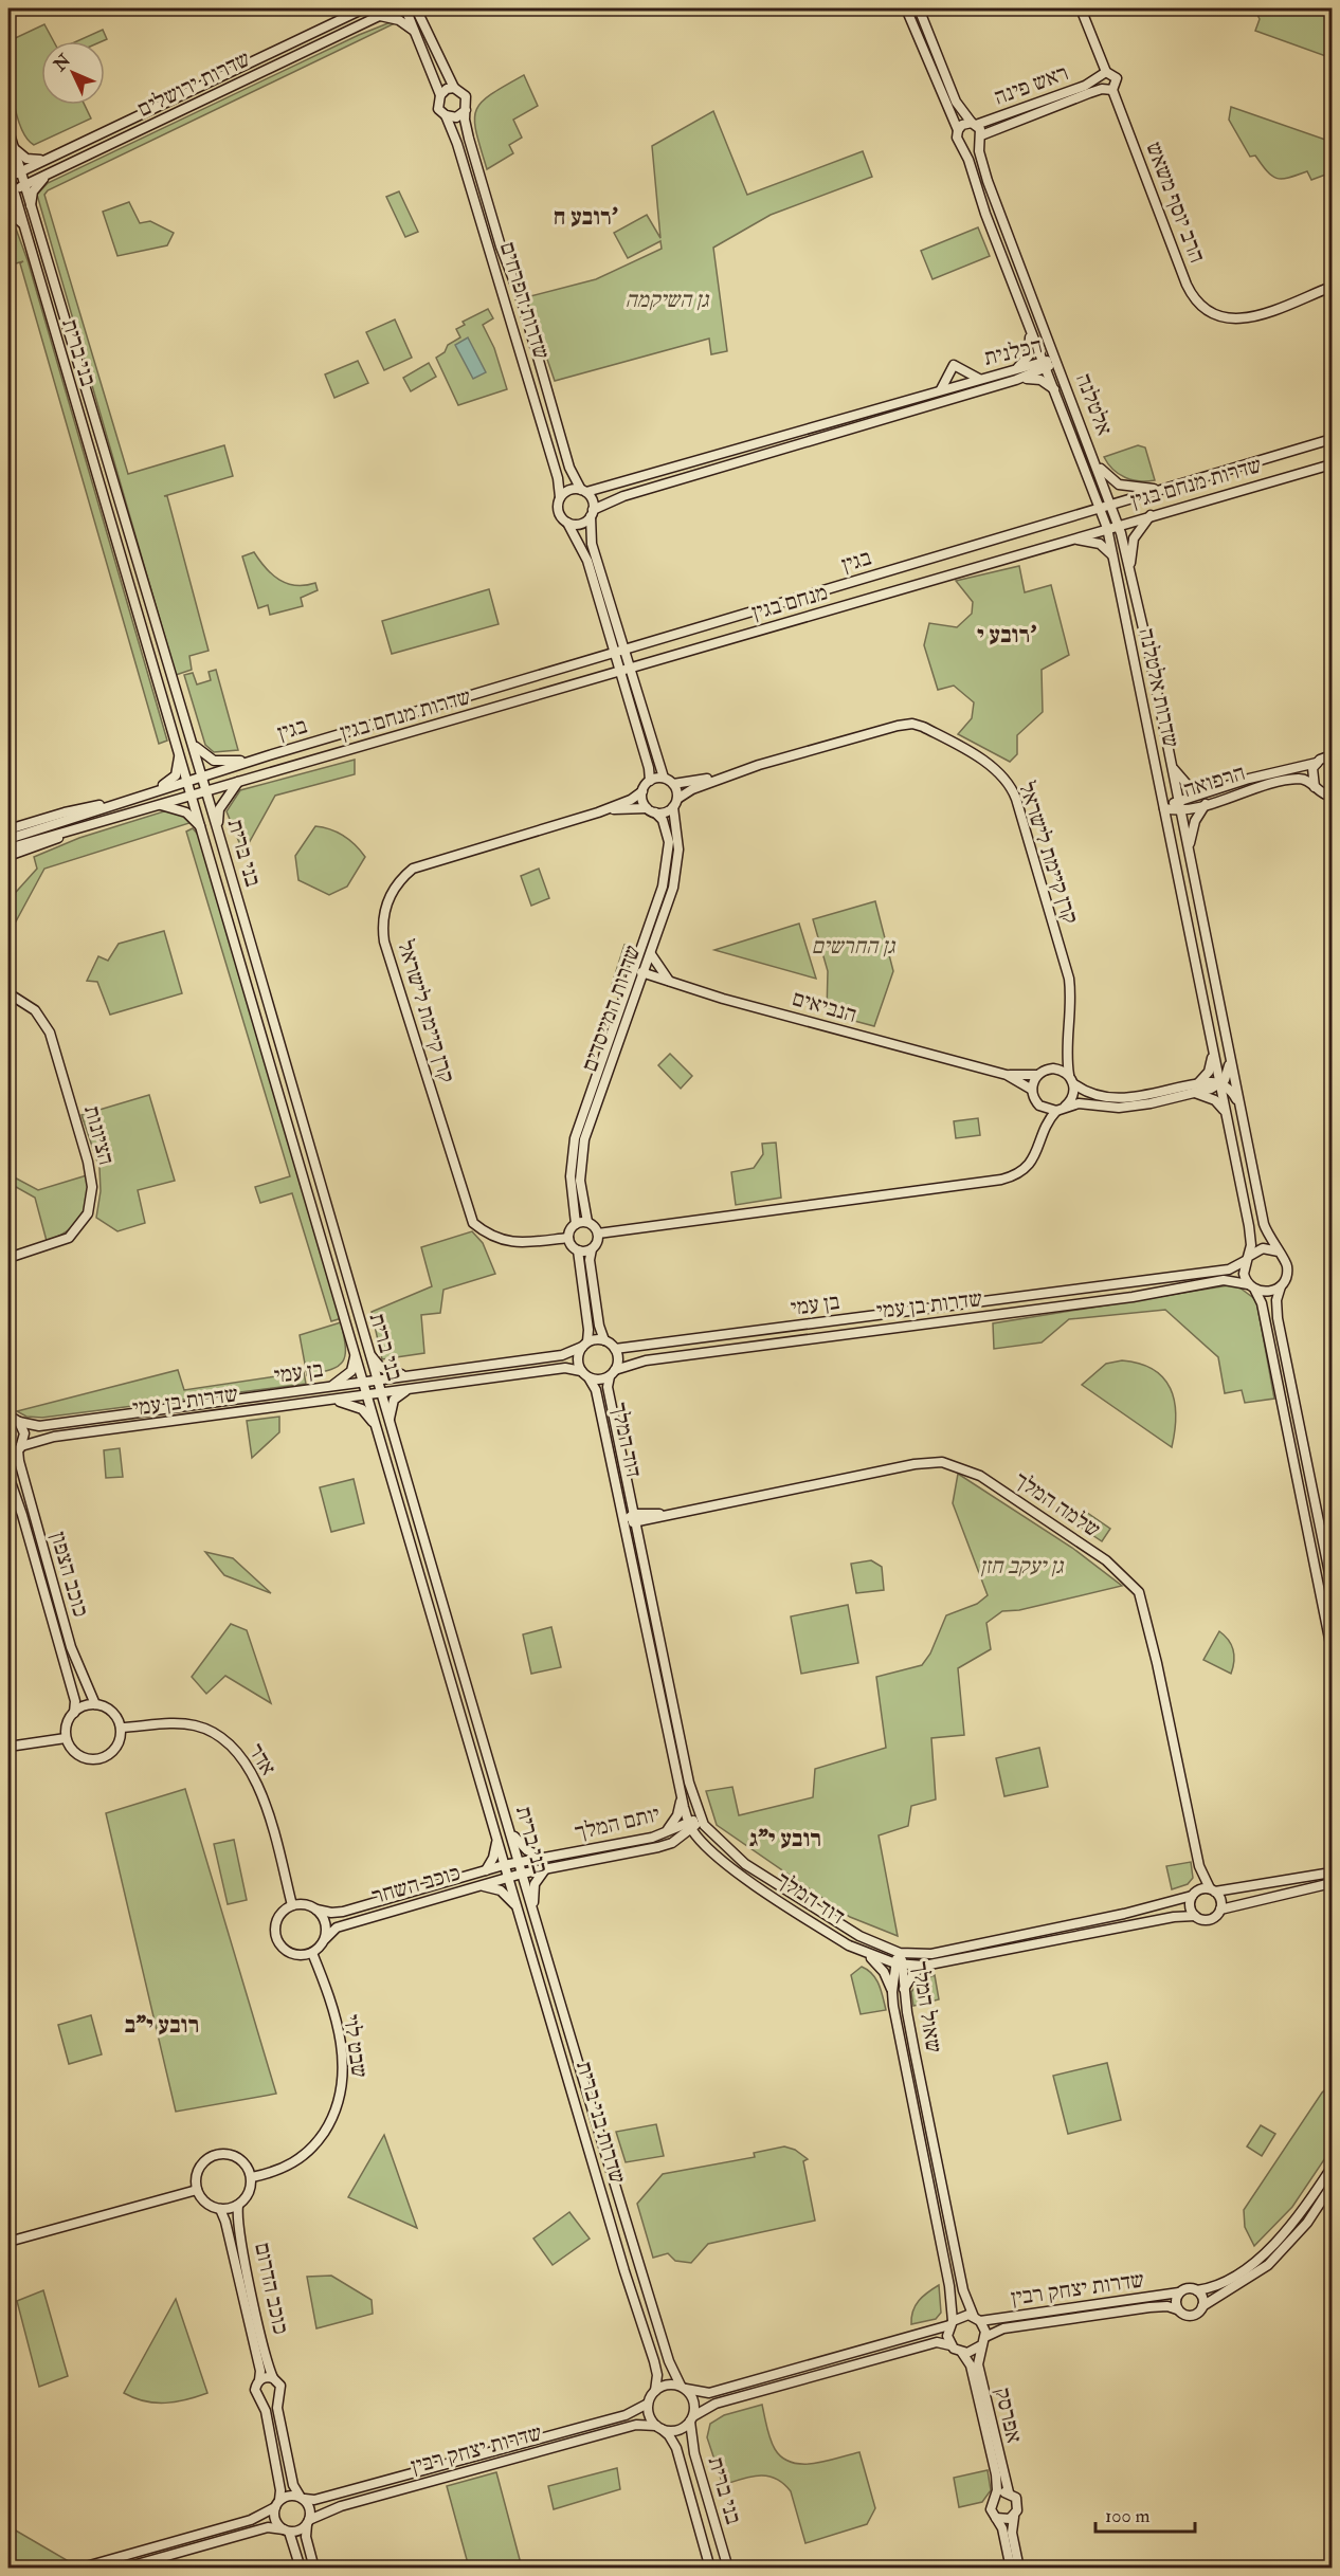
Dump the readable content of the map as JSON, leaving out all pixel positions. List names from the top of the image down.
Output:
{
  "streets": {
    "main road": [
      "שדרות ירושלים",
      "ראש פינה",
      "הרב יוסף משאש",
      "שדרות הפרחים",
      "הכלנית",
      "בני ברית",
      "אלטלנה",
      "שדרות מנחם בגין",
      "בגין",
      "מנחם בגין",
      "שדרות אלטלנה",
      "הרפואה",
      "קרן קיימת לישראל",
      "הנביאים",
      "שדרות המייסדים",
      "הציונות",
      "בן עמי",
      "שדרות בן עמי",
      "דוד המלך",
      "שלמה המלך",
      "כוכב הצפון",
      "אדר",
      "יותם המלך",
      "כוכב השחר",
      "שאול המלך",
      "שבט לוי",
      "שדרות בני ברית",
      "כוכב הדרום",
      "שדרות יצחק רבין",
      "אפרסק"
    ]
  },
  "crossings": [
    ["שדרות ירושלים", "בני ברית"],
    ["ראש פינה", "הרב יוסף משאש"],
    ["ראש פינה", "שדרות אלטלנה"],
    ["שדרות הפרחים", "הכלנית"],
    ["הכלנית", "אלטלנה"],
    ["הכלנית", "שדרות אלטלנה"],
    ["בני ברית", "שדרות מנחם בגין"],
    ["בני ברית", "בן עמי"],
    ["בני ברית", "שדרות בן עמי"],
    ["בני ברית", "יותם המלך"],
    ["בני ברית", "כוכב השחר"],
    ["בני ברית", "שדרות בני ברית"],
    ["בני ברית", "שדרות יצחק רבין"],
    ["אלטלנה", "שדרות אלטלנה"],
    ["שדרות מנחם בגין", "בגין"],
    ["שדרות מנחם בגין", "מנחם בגין"],
    ["שדרות מנחם בגין", "שדרות אלטלנה"],
    ["בגין", "שדרות אלטלנה"],
    ["שדרות אלטלנה", "הרפואה"],
    ["שדרות אלטלנה", "בן עמי"],
    ["שדרות אלטלנה", "שדרות בן עמי"],
    ["קרן קיימת לישראל", "הנביאים"],
    ["קרן קיימת לישראל", "שדרות המייסדים"],
    ["הנביאים", "שדרות המייסדים"],
    ["בן עמי", "שדרות בן עמי"],
    ["בן עמי", "דוד המלך"],
    ["בן עמי", "כוכב הצפון"],
    ["שדרות בן עמי", "דוד המלך"],
    ["שדרות בן עמי", "כוכב הצפון"],
    ["דוד המלך", "שלמה המלך"],
    ["דוד המלך", "יותם המלך"],
    ["דוד המלך", "שאול המלך"],
    ["כוכב הצפון", "אדר"],
    ["אדר", "כוכב השחר"],
    ["אדר", "שבט לוי"],
    ["יותם המלך", "כוכב השחר"],
    ["יותם המלך", "שדרות בני ברית"],
    ["כוכב השחר", "שבט לוי"],
    ["כוכב השחר", "שדרות בני ברית"],
    ["שאול המלך", "שדרות יצחק רבין"],
    ["שאול המלך", "אפרסק"],
    ["שבט לוי", "כוכב הדרום"],
    ["שדרות בני ברית", "שדרות יצחק רבין"],
    ["שדרות יצחק רבין", "אפרסק"]
  ],
  "districts": [
    "רובע ח'",
    "רובע י'",
    "רובע י\"ג",
    "רובע י\"ב"
  ],
  "parks": ["גן השיקמה", "גן החרשים", "גן יעקב חזן"],
  "scale_bar": "100 m",
  "north": "top left"
}
